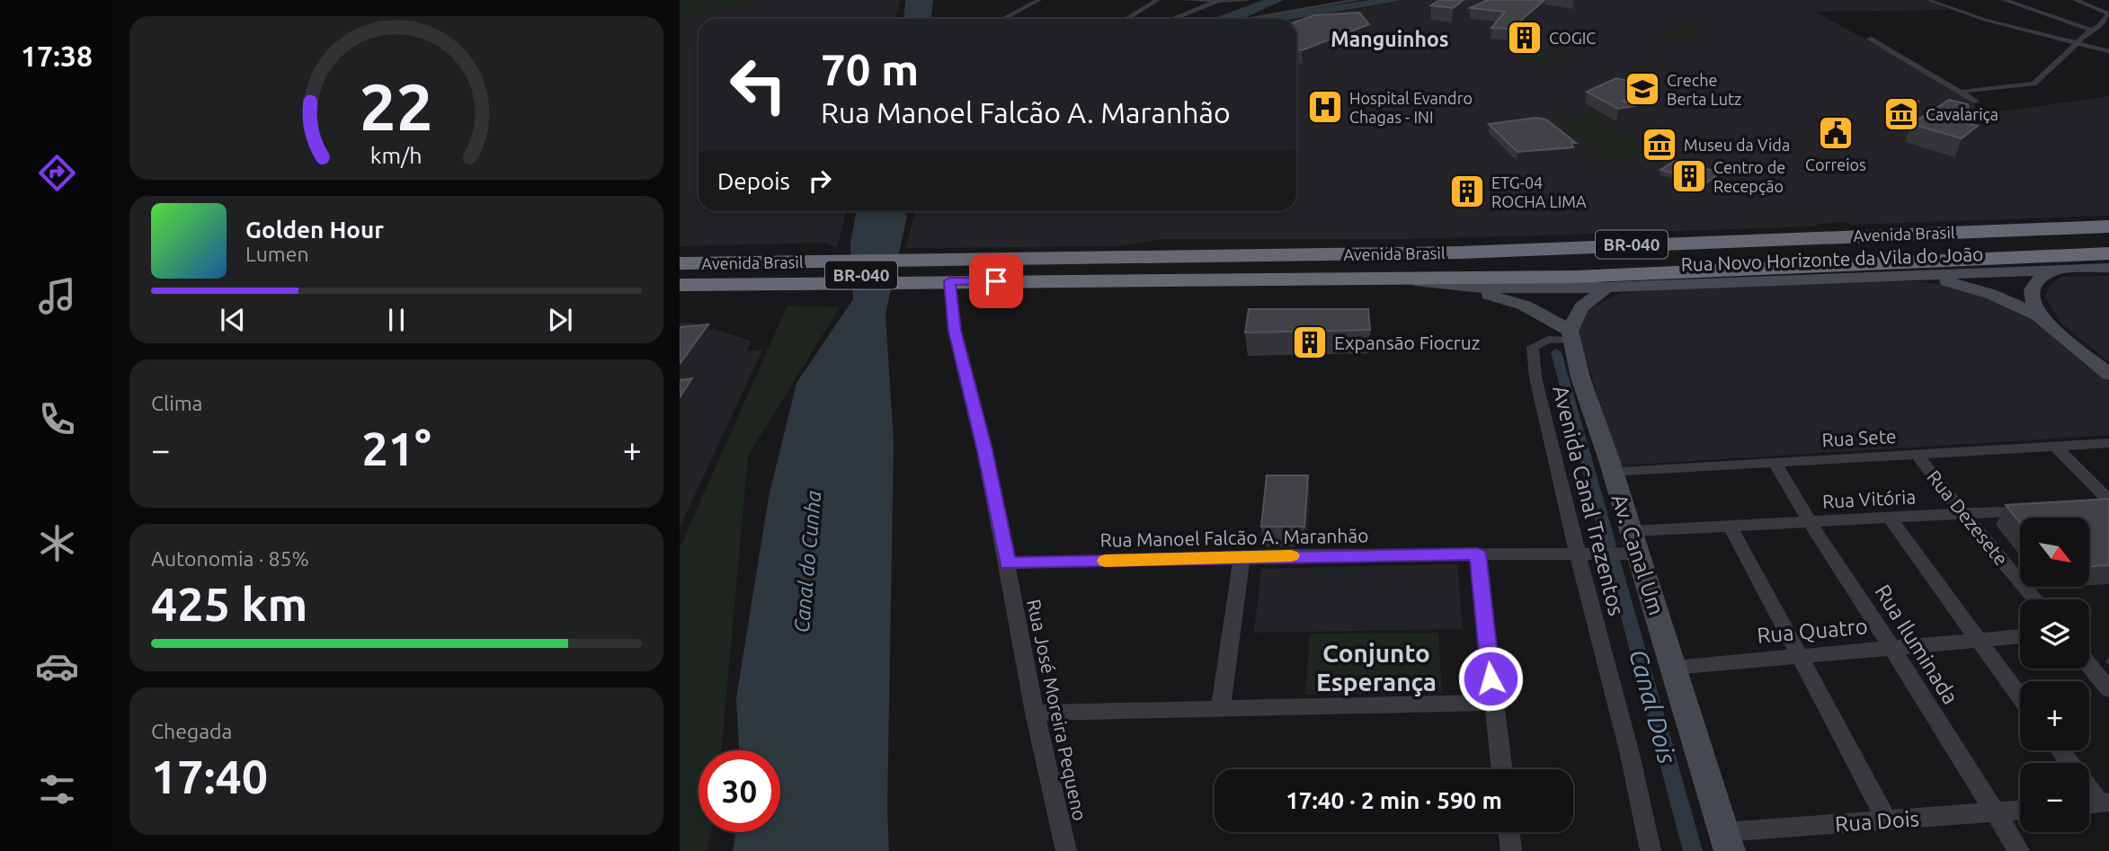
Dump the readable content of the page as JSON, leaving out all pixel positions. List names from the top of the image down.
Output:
{
  "streets": {
    "highway": ["Avenida Brasil", "BR-040"],
    "street": [
      "Rua Novo Horizonte da Vila do João",
      "Rua Sete",
      "Rua Vitória",
      "Avenida Canal Trezentos",
      "Rua Dezesete",
      "Rua Manoel Falcão A. Maranhão",
      "Av. Canal Um",
      "Rua Quatro",
      "Rua Iluminada",
      "Rua José Moreira Pequeno",
      "Rua Dois"
    ]
  },
  "crossings": [
    ["Avenida Brasil", "Rua Novo Horizonte da Vila do João"],
    ["Avenida Brasil", "Rua José Moreira Pequeno"],
    ["Rua Sete", "Rua Dezesete"],
    ["Rua Sete", "Av. Canal Um"],
    ["Rua Sete", "Rua Iluminada"],
    ["Rua Vitória", "Avenida Canal Trezentos"],
    ["Rua Vitória", "Rua Dezesete"],
    ["Rua Vitória", "Rua Manoel Falcão A. Maranhão"],
    ["Rua Vitória", "Av. Canal Um"],
    ["Rua Vitória", "Rua Iluminada"],
    ["Avenida Canal Trezentos", "Rua Manoel Falcão A. Maranhão"],
    ["Avenida Canal Trezentos", "Av. Canal Um"],
    ["Rua Manoel Falcão A. Maranhão", "Rua José Moreira Pequeno"],
    ["Av. Canal Um", "Rua Quatro"],
    ["Av. Canal Um", "Rua Dois"],
    ["Rua Quatro", "Rua Iluminada"],
    ["Rua Iluminada", "Rua Dois"]
  ],
  "districts": ["Manguinhos", "Conjunto Esperança"],
  "water": ["Canal do Cunha", "Canal Dois"],
  "places": {
    "building": [
      "COGIC",
      "Centro de Recepção",
      "ETG-04 ROCHA LIMA",
      "Expansão Fiocruz"
    ],
    "school or university": ["Creche Berta Lutz"],
    "hospital": ["Hospital Evandro Chagas - INI"],
    "museum": ["Cavalariça", "Museu da Vida"],
    "public building": ["Correios"]
  },
  "north": "bottom right",
  "page": {
    "tabs": "17:38",
    "turn": ["70 m", "Rua Manoel Falcão A. Maranhão"],
    "then": "Depois",
    "song": ["Golden Hour", "Lumen"],
    "tile": [
      "Clima",
      ["Autonomia · 85%", "425 km"],
      ["Chegada", "17:40"]
    ],
    "heat": ["−", "21°", "+"],
    "map_buttons": ["+", "−"],
    "limit": "30",
    "trip": "17:40 · 2 min · 590 m",
    "gauge": ["22", "km/h"]
  }
}
